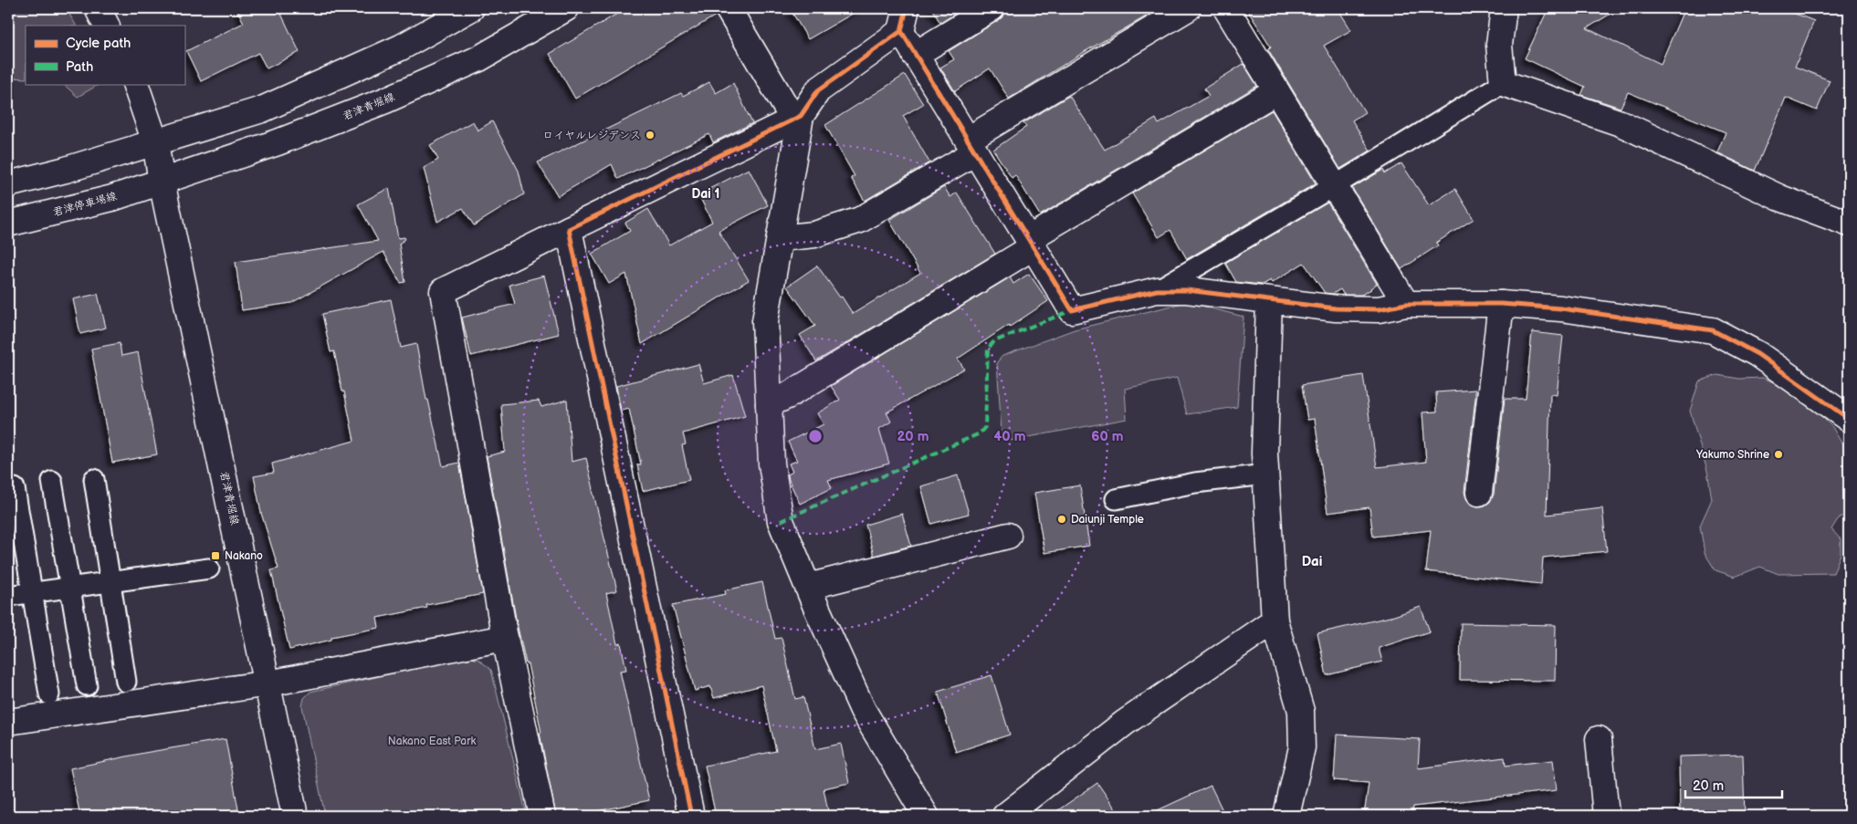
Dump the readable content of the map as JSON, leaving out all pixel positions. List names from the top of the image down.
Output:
{
  "streets": {
    "street": ["君津青堀線", "君津停車場線"]
  },
  "crossings": [
    ["君津青堀線", "君津停車場線"]
  ],
  "districts": ["Dai 1", "Dai"],
  "parks": ["Nakano East Park"],
  "places": {
    "other": ["ロイヤルレジデンス", "Yakumo Shrine", "Daiunji Temple"],
    "transit": ["Nakano"]
  },
  "legend": ["Cycle path", "Path"],
  "scale_bar": "20 m",
  "rings": ["20 m", "40 m", "60 m"]
}
